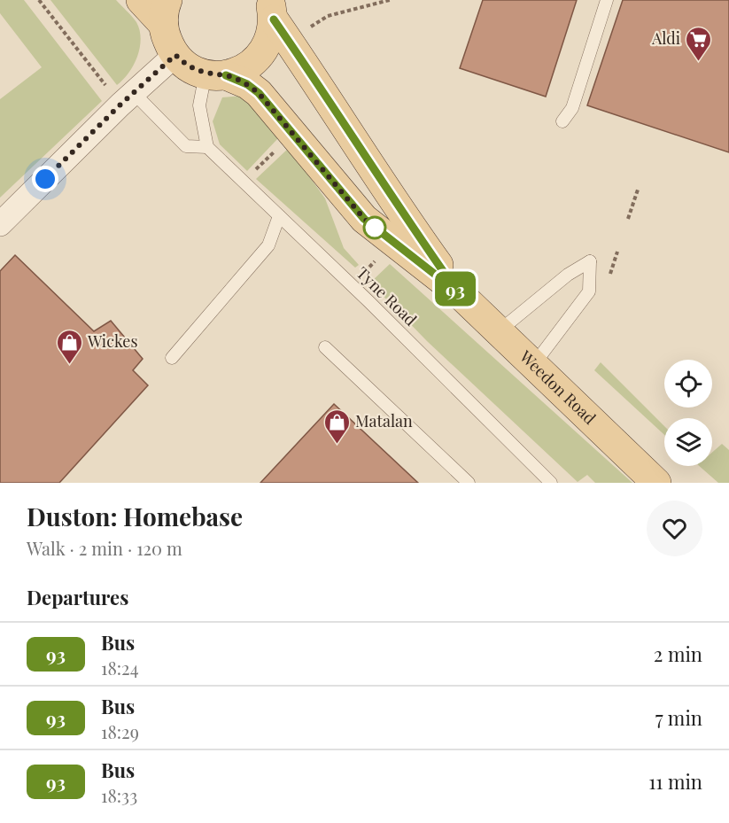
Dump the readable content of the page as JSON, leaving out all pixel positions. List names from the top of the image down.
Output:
{
  "streets": {
    "main road": ["Weedon Road"],
    "lane": ["Tyne Road"]
  },
  "places": {
    "supermarket": ["Aldi"],
    "shop": ["Wickes", "Matalan"]
  },
  "lines": ["bus line 93"],
  "page": {
    "on_map": "93",
    "heading": [
      ["Duston: Homebase", "Walk · 2 min · 120 m"],
      "Departures"
    ],
    "list": [
      {
        "mark": "93",
        "name": "Bus",
        "note": "18:24",
        "value": "2 min"
      },
      {
        "mark": "93",
        "name": "Bus",
        "note": "18:29",
        "value": "7 min"
      },
      {
        "mark": "93",
        "name": "Bus",
        "note": "18:33",
        "value": "11 min"
      }
    ]
  }
}
